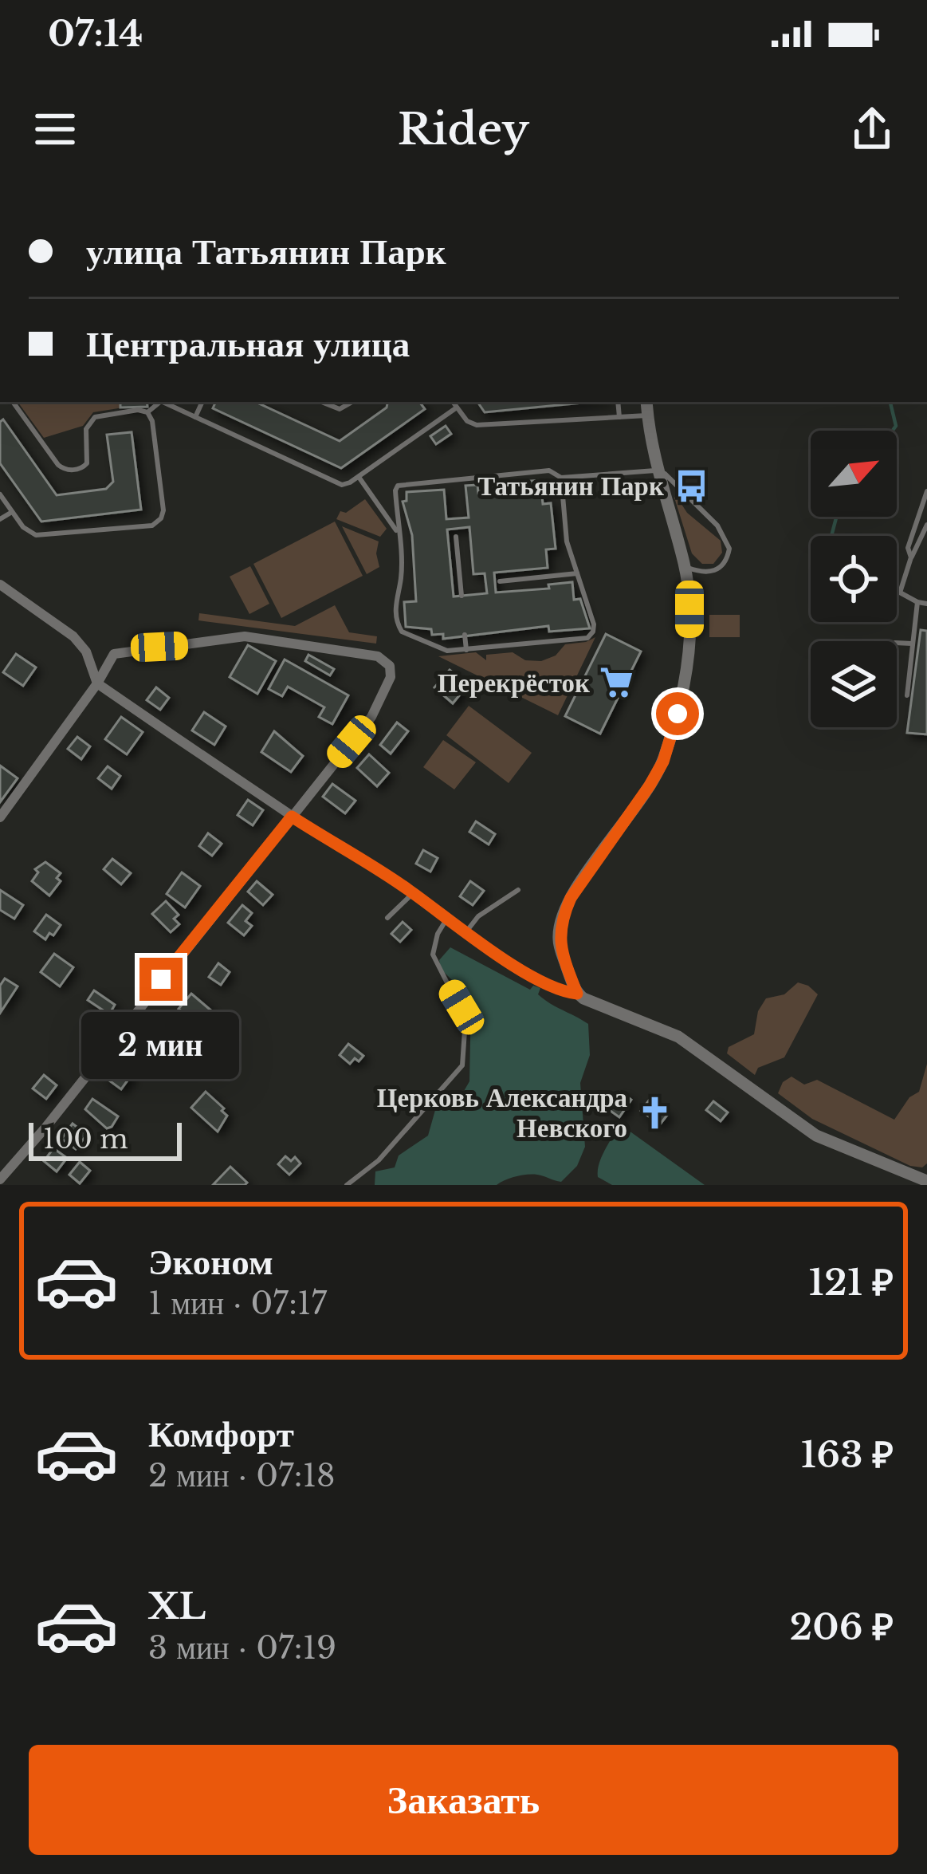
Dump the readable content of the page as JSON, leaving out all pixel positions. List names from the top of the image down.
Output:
{
  "places": {
    "bus stop": ["Татьянин Парк"],
    "supermarket": ["Перекрёсток"],
    "church": ["Церковь Александра Невского"]
  },
  "scale_bar": "100 m",
  "north": "top right",
  "page": {
    "status": "07:14",
    "header": "Ridey",
    "banner": ["улица Татьянин Парк", "Центральная улица"],
    "bubble": "2 мин",
    "scale": "100 m",
    "list": [
      {
        "name": "Эконом",
        "note": "1 мин · 07:17",
        "value": "121 ₽"
      },
      {
        "name": "Комфорт",
        "note": "2 мин · 07:18",
        "value": "163 ₽"
      },
      {
        "name": "XL",
        "note": "3 мин · 07:19",
        "value": "206 ₽"
      }
    ],
    "buttons": "Заказать"
  }
}
